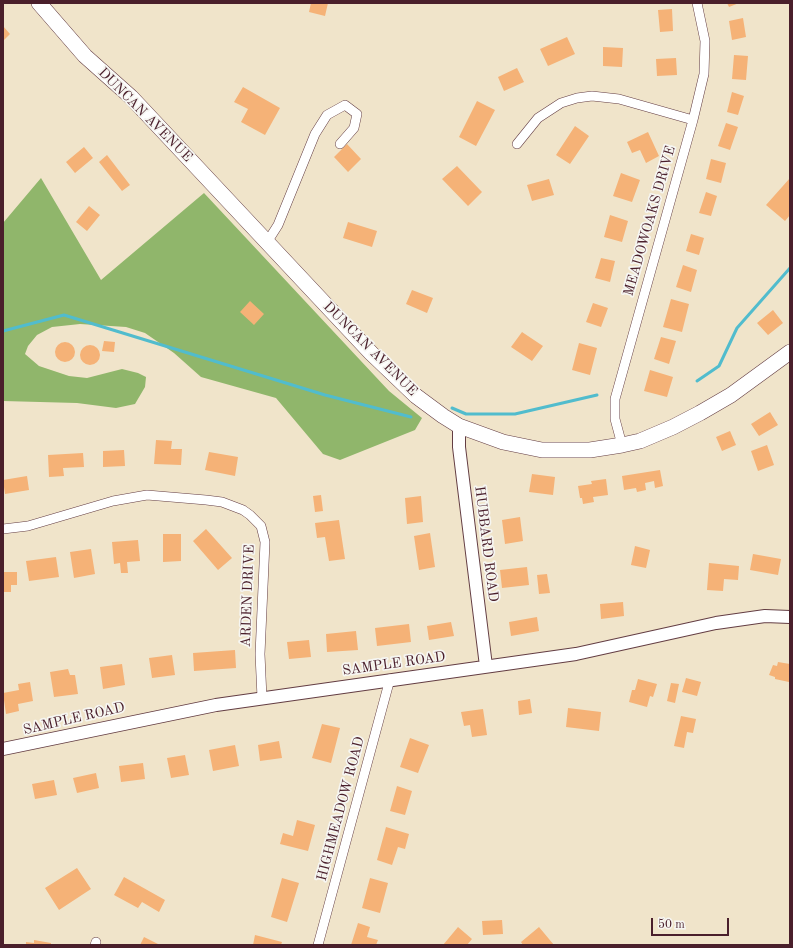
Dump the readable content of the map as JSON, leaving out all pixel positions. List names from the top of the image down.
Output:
{
  "streets": {
    "main road": ["DUNCAN AVENUE"],
    "street": [
      "MEADOWOAKS DRIVE",
      "HUBBARD ROAD",
      "ARDEN DRIVE",
      "SAMPLE ROAD",
      "HIGHMEADOW ROAD"
    ]
  },
  "crossings": [
    ["DUNCAN AVENUE", "MEADOWOAKS DRIVE"],
    ["DUNCAN AVENUE", "HUBBARD ROAD"],
    ["HUBBARD ROAD", "SAMPLE ROAD"],
    ["ARDEN DRIVE", "SAMPLE ROAD"],
    ["SAMPLE ROAD", "HIGHMEADOW ROAD"]
  ],
  "scale_bar": "50 m"
}
